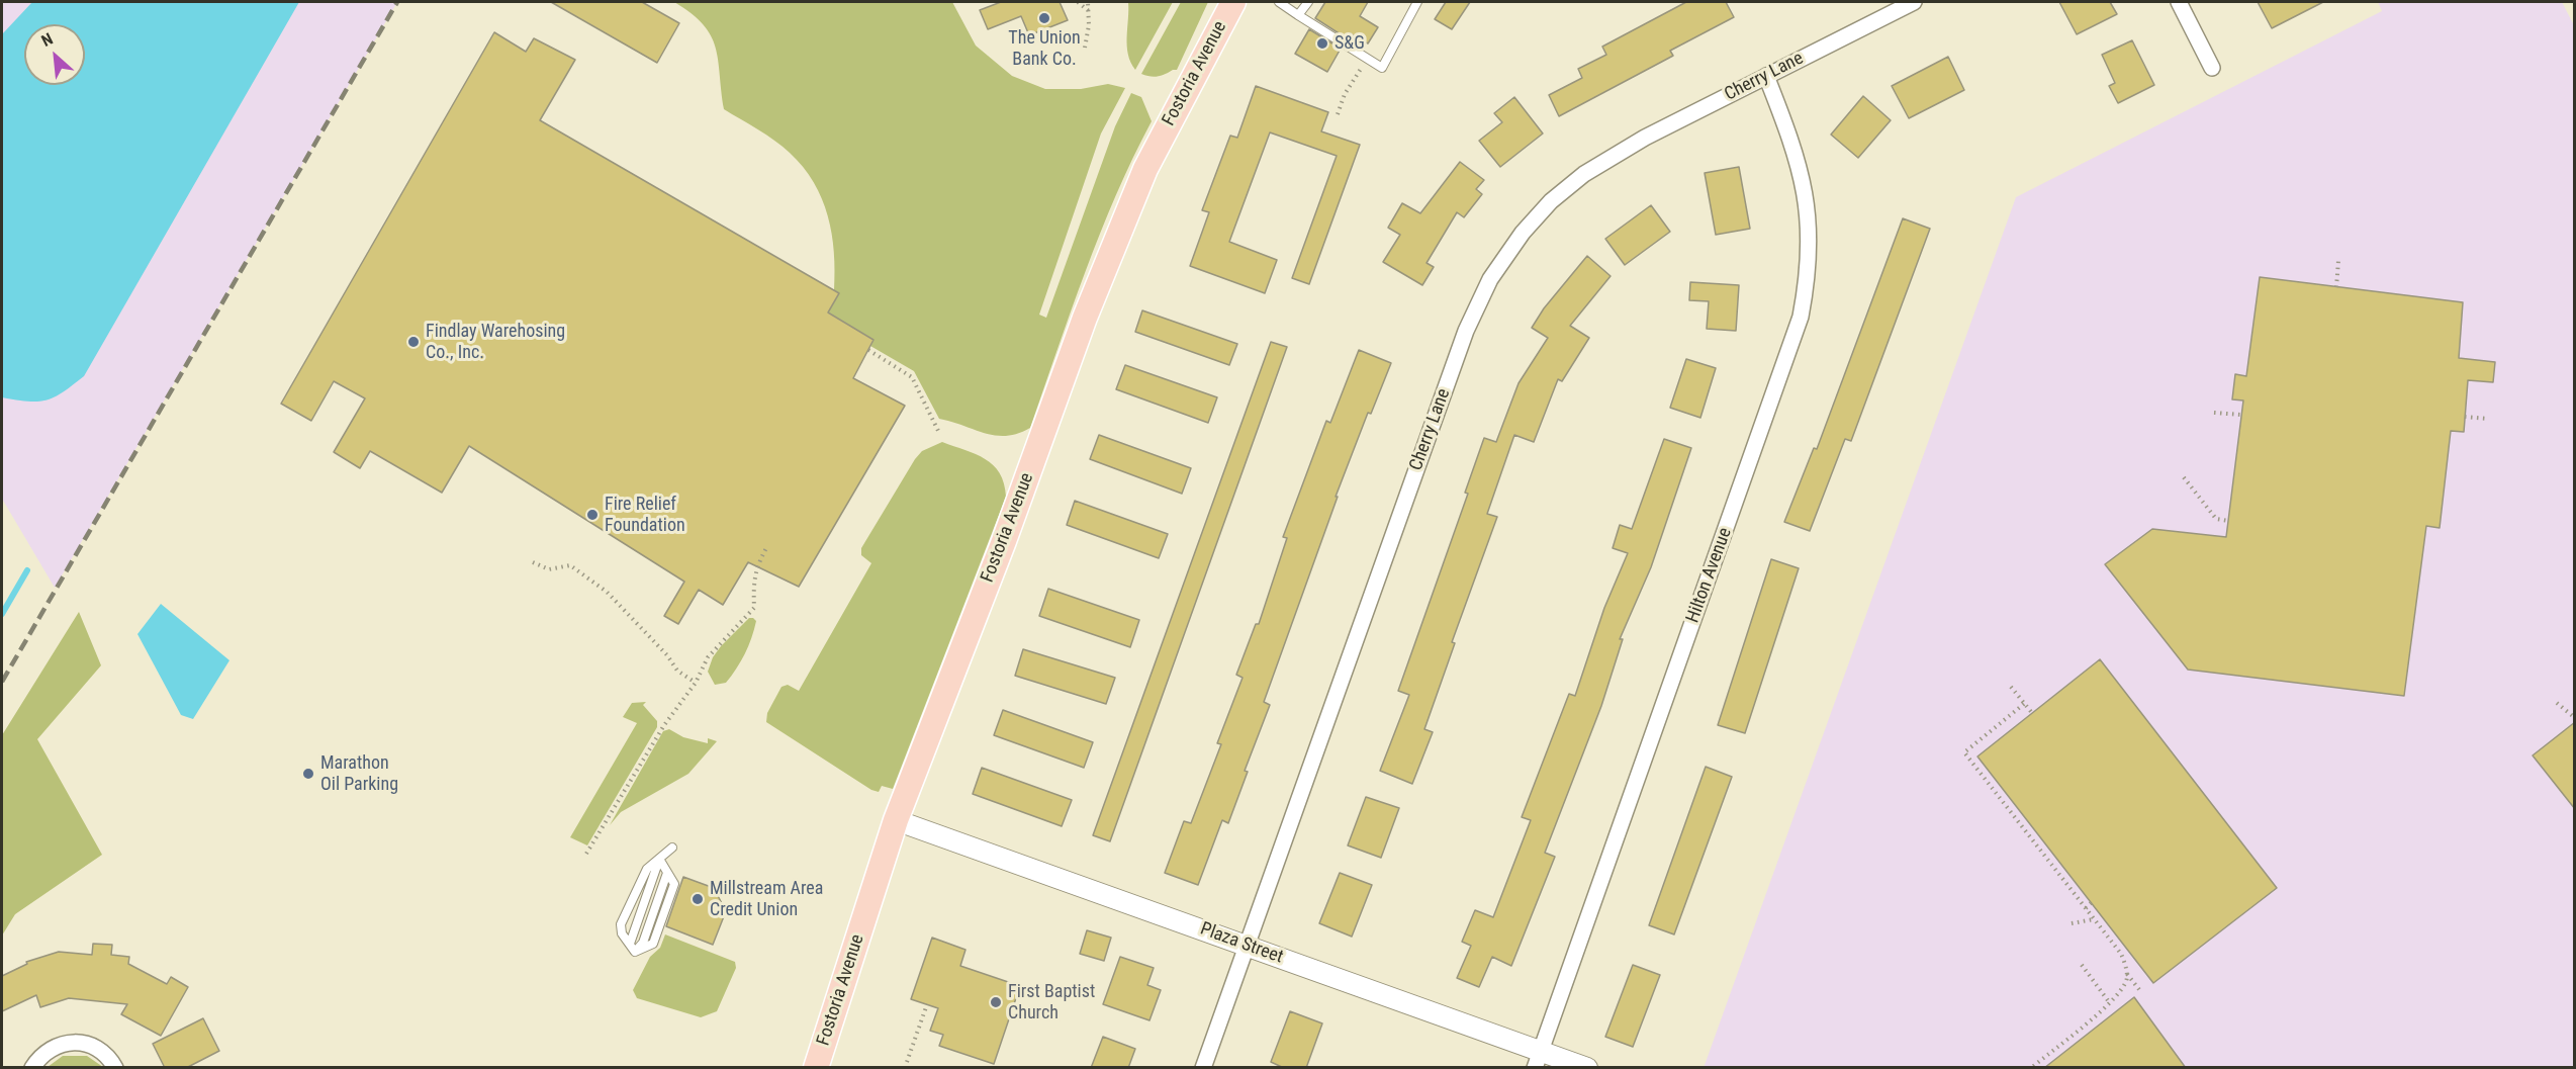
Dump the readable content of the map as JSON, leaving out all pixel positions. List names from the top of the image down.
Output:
{
  "streets": {
    "main road": ["Fostoria Avenue"],
    "street": ["Cherry Lane", "Hilton Avenue", "Plaza Street"]
  },
  "crossings": [
    ["Fostoria Avenue", "Plaza Street"],
    ["Cherry Lane", "Hilton Avenue"],
    ["Cherry Lane", "Plaza Street"],
    ["Hilton Avenue", "Plaza Street"]
  ],
  "places": [
    "The Union Bank Co.",
    "S&G",
    "Findlay Warehosing Co., Inc.",
    "Fire Relief Foundation",
    "Marathon Oil Parking",
    "Millstream Area Credit Union",
    "First Baptist Church"
  ],
  "north": "top left"
}
